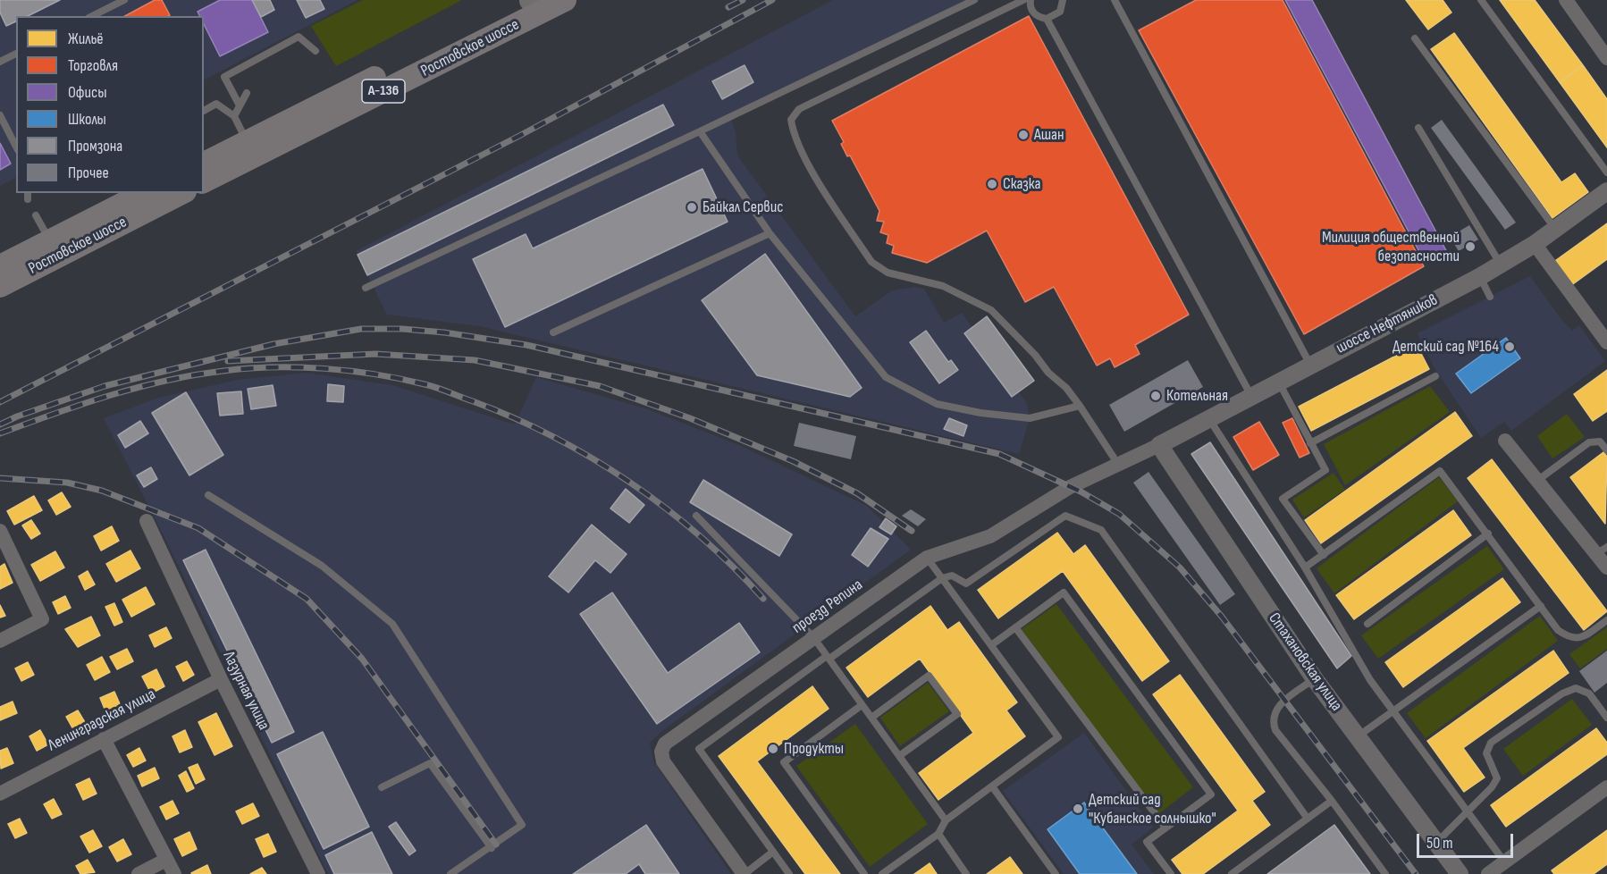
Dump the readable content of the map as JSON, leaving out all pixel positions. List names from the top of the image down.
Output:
{
  "streets": {
    "main road": ["Ростовское шоссе", "А-136"],
    "street": [
      "шоссе Нефтяников",
      "проезд Репина",
      "Стахановская улица",
      "Лазурная улица",
      "Ленинградская улица"
    ]
  },
  "crossings": [
    ["шоссе Нефтяников", "проезд Репина"],
    ["шоссе Нефтяников", "Стахановская улица"],
    ["проезд Репина", "Стахановская улица"],
    ["Лазурная улица", "Ленинградская улица"]
  ],
  "places": [
    "Ашан",
    "Сказка",
    "Байкал Сервис",
    "Милиция общественной безопасности",
    "Детский сад №164",
    "Котельная",
    "Продукты",
    "Детский сад \"Кубанское солнышко\""
  ],
  "legend": [
    "Жильё",
    "Торговля",
    "Офисы",
    "Школы",
    "Промзона",
    "Прочее"
  ],
  "scale_bar": "50 m"
}
